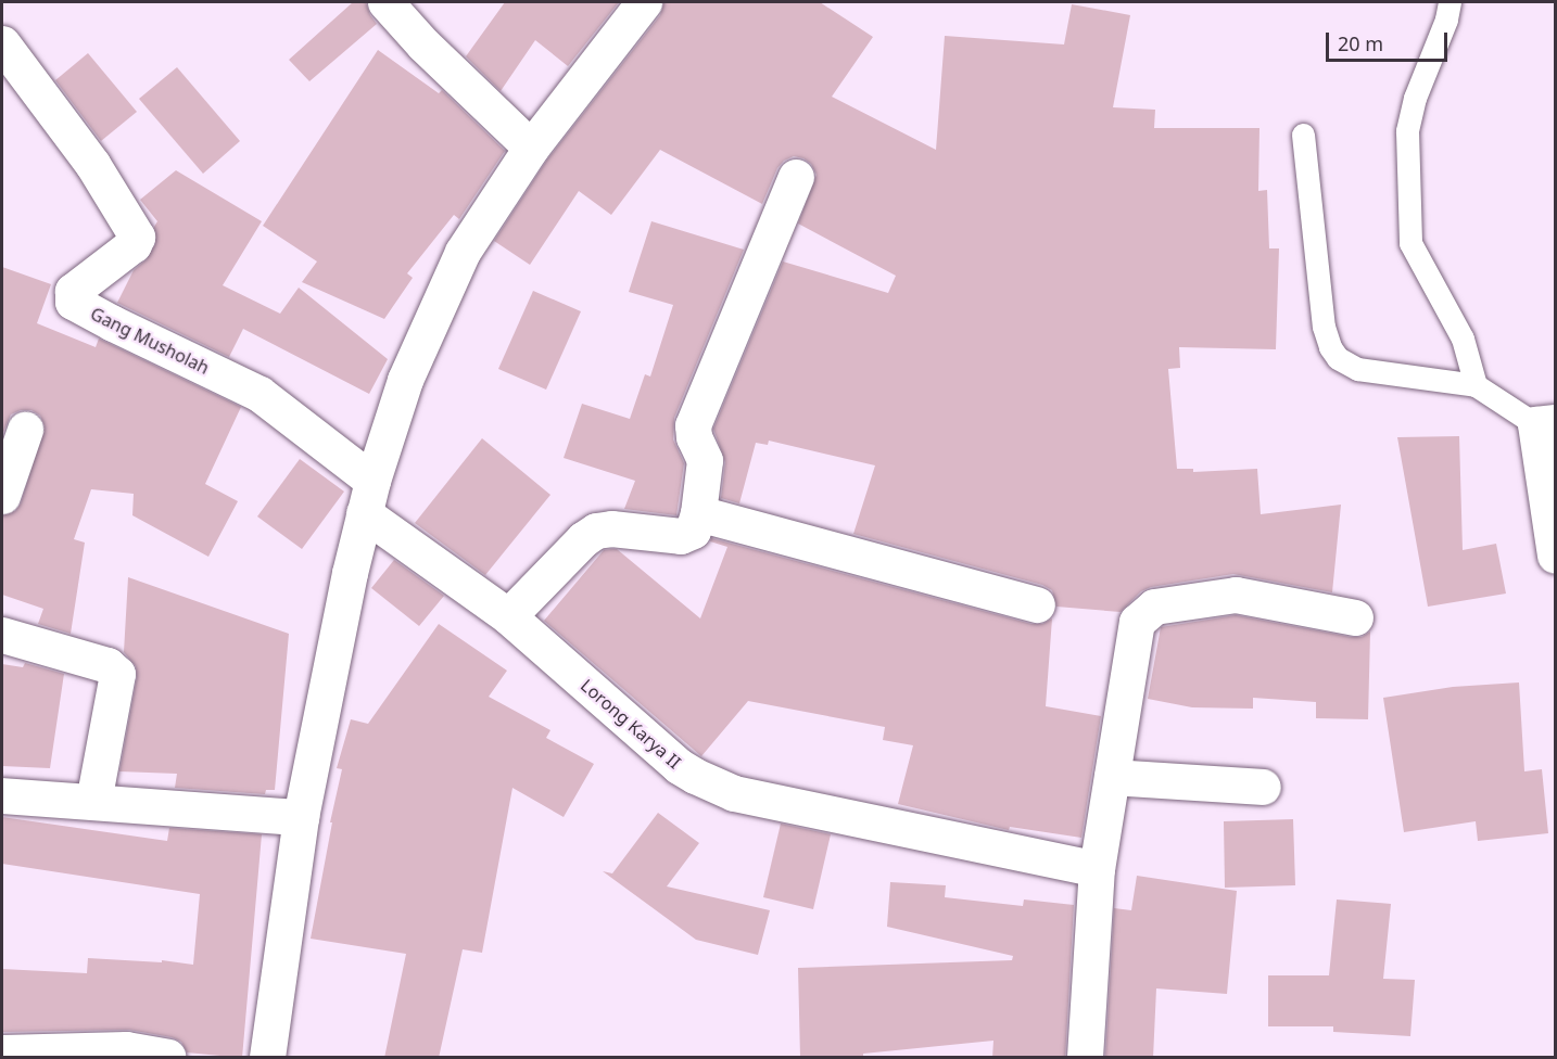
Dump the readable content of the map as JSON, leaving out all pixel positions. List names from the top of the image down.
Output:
{
  "streets": {
    "street": ["Gang Musholah", "Lorong Karya II"]
  },
  "crossings": [
    ["Gang Musholah", "Lorong Karya II"]
  ],
  "scale_bar": "20 m"
}
